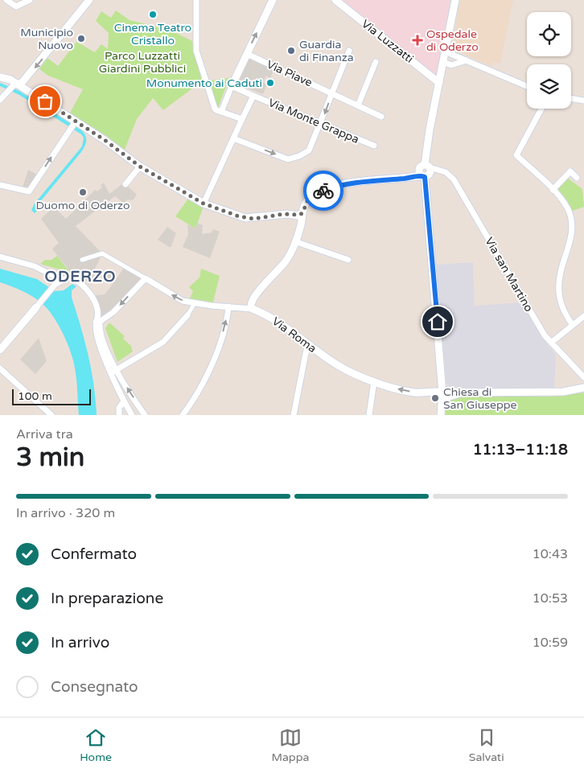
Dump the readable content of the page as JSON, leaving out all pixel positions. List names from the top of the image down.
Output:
{
  "streets": {
    "street": [
      "Via Luzzatti",
      "Via Piave",
      "Via Monte Grappa",
      "Via san Martino",
      "Via Roma"
    ]
  },
  "districts": ["ODERZO"],
  "parks": ["Parco Luzzatti Giardini Pubblici"],
  "places": {
    "other": [
      "Cinema Teatro Cristallo",
      "Municipio Nuovo",
      "Guardia di Finanza",
      "Monumento ai Caduti",
      "Duomo di Oderzo",
      "Chiesa di San Giuseppe"
    ],
    "health": ["Ospedale di Oderzo"]
  },
  "scale_bar": "100 m",
  "page": {
    "scale": "100 m",
    "heading": ["3 min", "Arriva tra", "11:13–11:18"],
    "bar": "In arrivo · 320 m",
    "list": [
      ["Confermato", "10:43"],
      ["In preparazione", "10:53"],
      ["In arrivo", "10:59"],
      "Consegnato"
    ],
    "tabs": ["Home", "Mappa", "Salvati"]
  }
}
